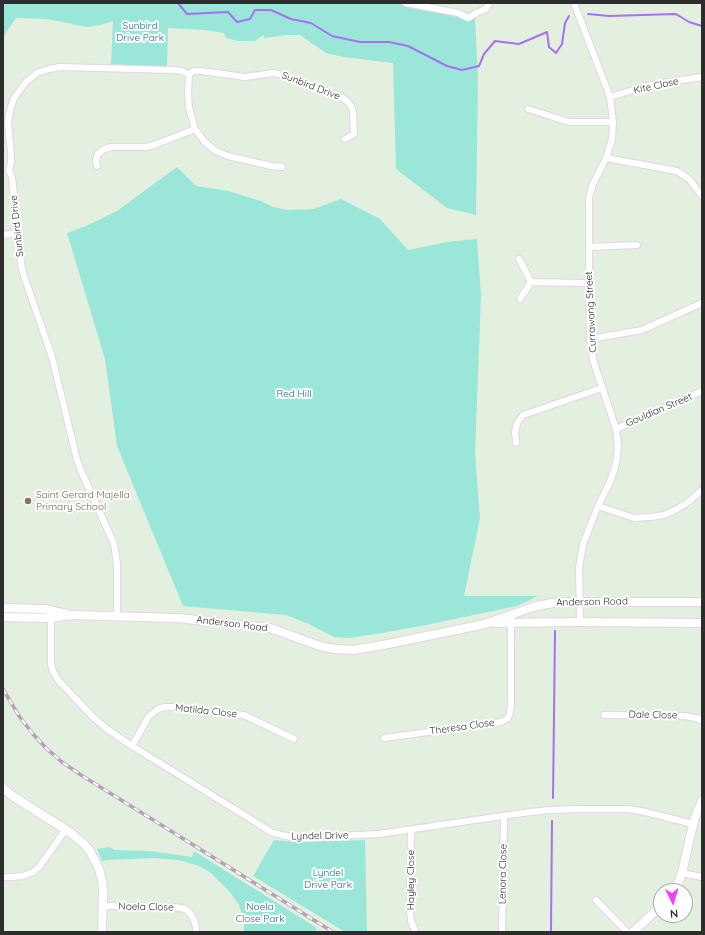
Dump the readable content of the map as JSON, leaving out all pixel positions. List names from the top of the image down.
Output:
{
  "streets": {
    "street": [
      "Sunbird Drive",
      "Kite Close",
      "Currawong Street",
      "Gouldian Street",
      "Anderson Road",
      "Matilda Close",
      "Dale Close",
      "Theresa Close",
      "Lyndel Drive",
      "Lenora Close",
      "Hayley Close",
      "Noela Close"
    ]
  },
  "crossings": [
    ["Sunbird Drive", "Anderson Road"],
    ["Kite Close", "Currawong Street"],
    ["Currawong Street", "Gouldian Street"],
    ["Currawong Street", "Anderson Road"],
    ["Anderson Road", "Theresa Close"],
    ["Anderson Road", "Lyndel Drive"],
    ["Matilda Close", "Lyndel Drive"],
    ["Lyndel Drive", "Lenora Close"],
    ["Lyndel Drive", "Hayley Close"]
  ],
  "parks": [
    "Sunbird Drive Park",
    "Red Hill",
    "Lyndel Drive Park",
    "Noela Close Park"
  ],
  "places": ["Saint Gerard Majella Primary School"],
  "north": "bottom"
}
